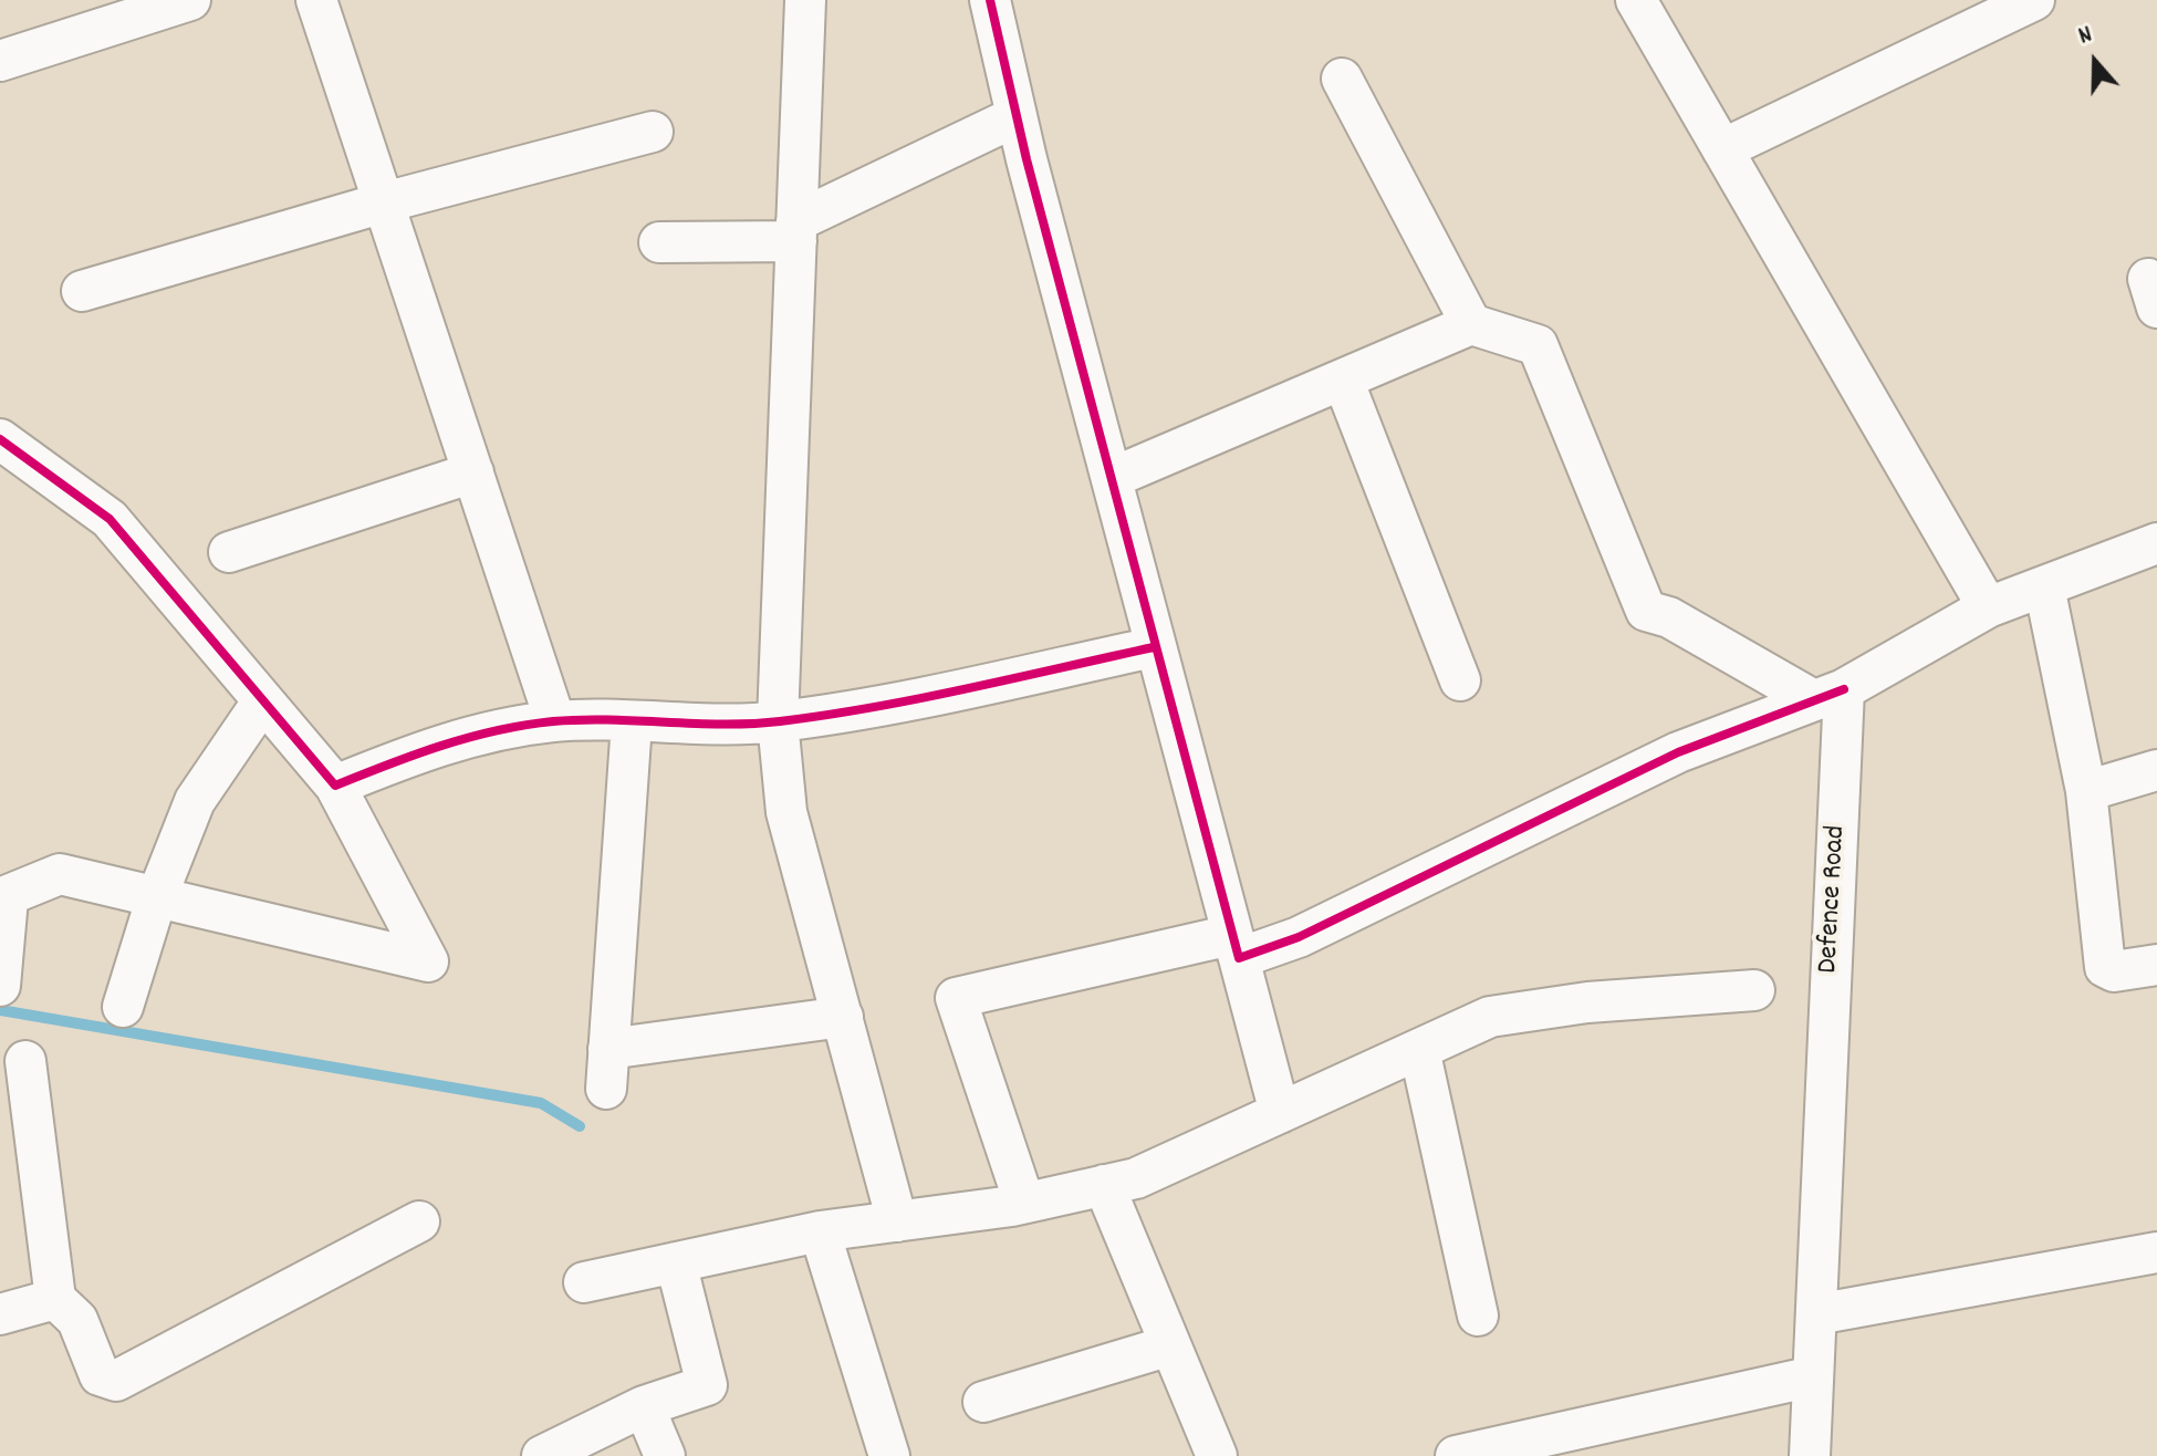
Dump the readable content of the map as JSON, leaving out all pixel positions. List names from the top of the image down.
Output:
{
  "streets": {
    "street": ["Defence Road"]
  },
  "north": "top"
}
